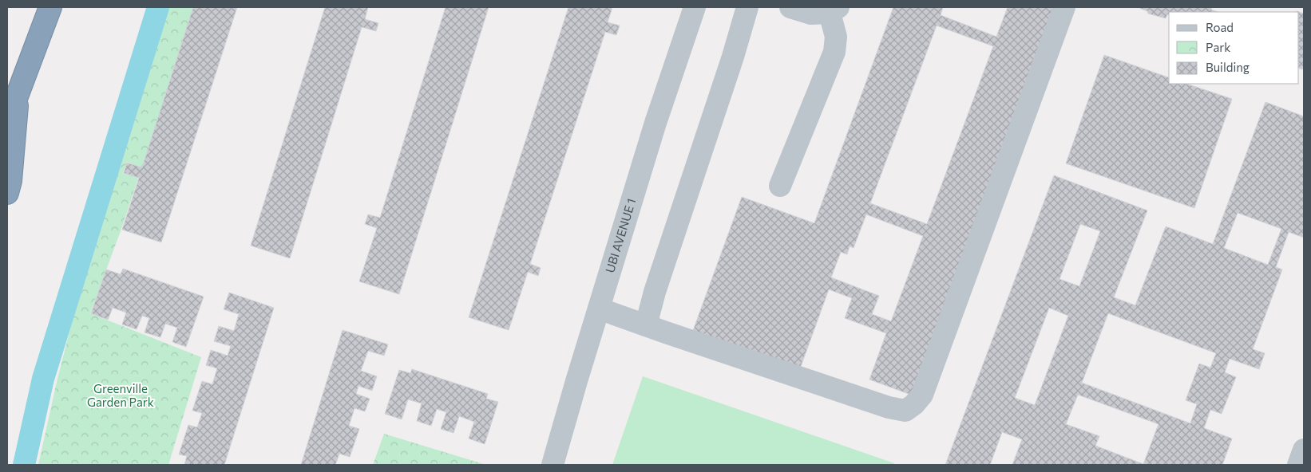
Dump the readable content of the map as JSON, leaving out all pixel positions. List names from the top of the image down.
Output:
{
  "streets": {
    "street": ["UBI AVENUE 1"]
  },
  "parks": ["Greenville Garden Park"],
  "legend": ["Road", "Park", "Building"]
}
